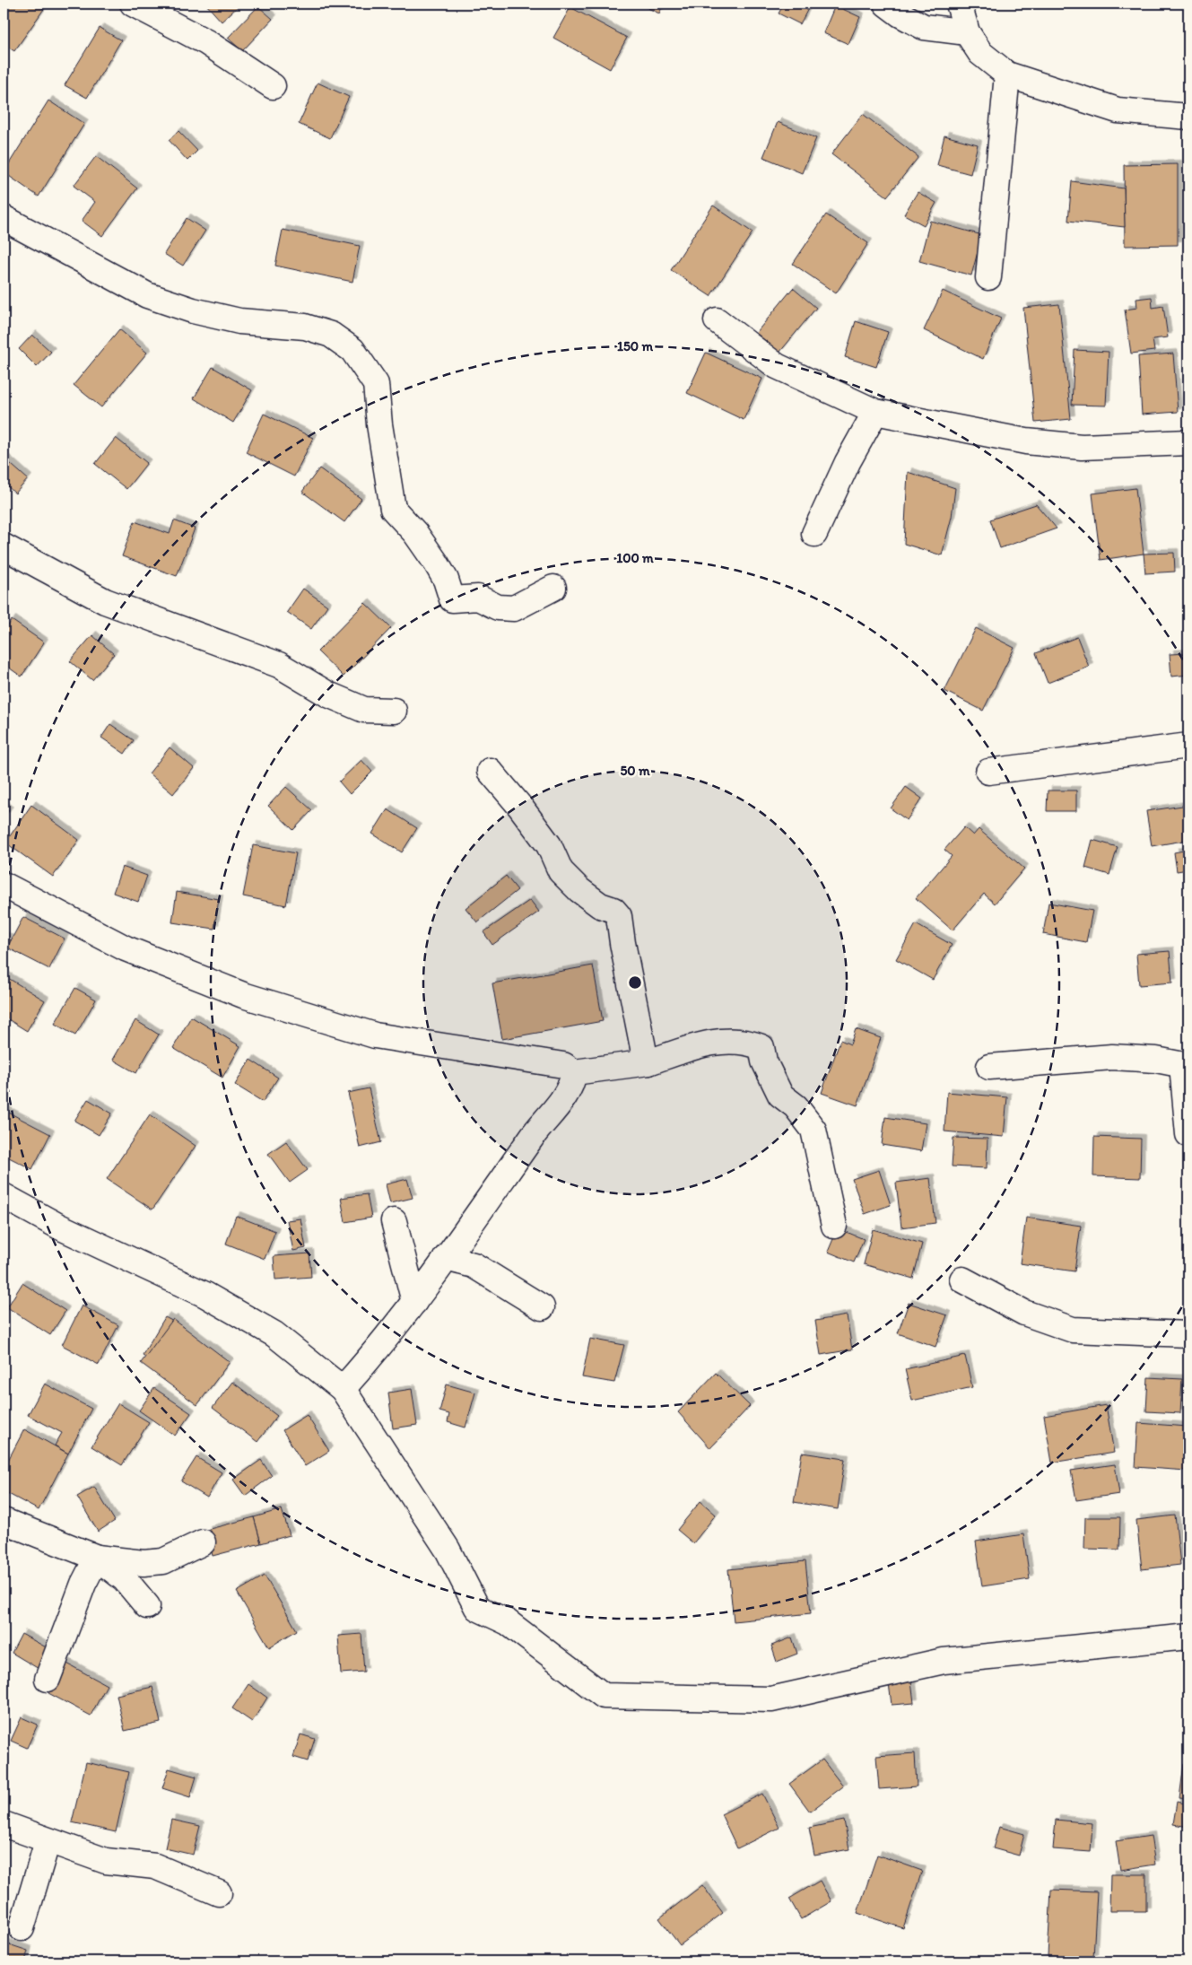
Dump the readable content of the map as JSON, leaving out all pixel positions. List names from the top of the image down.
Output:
{
  "rings": ["150 m", "100 m", "50 m"]
}
